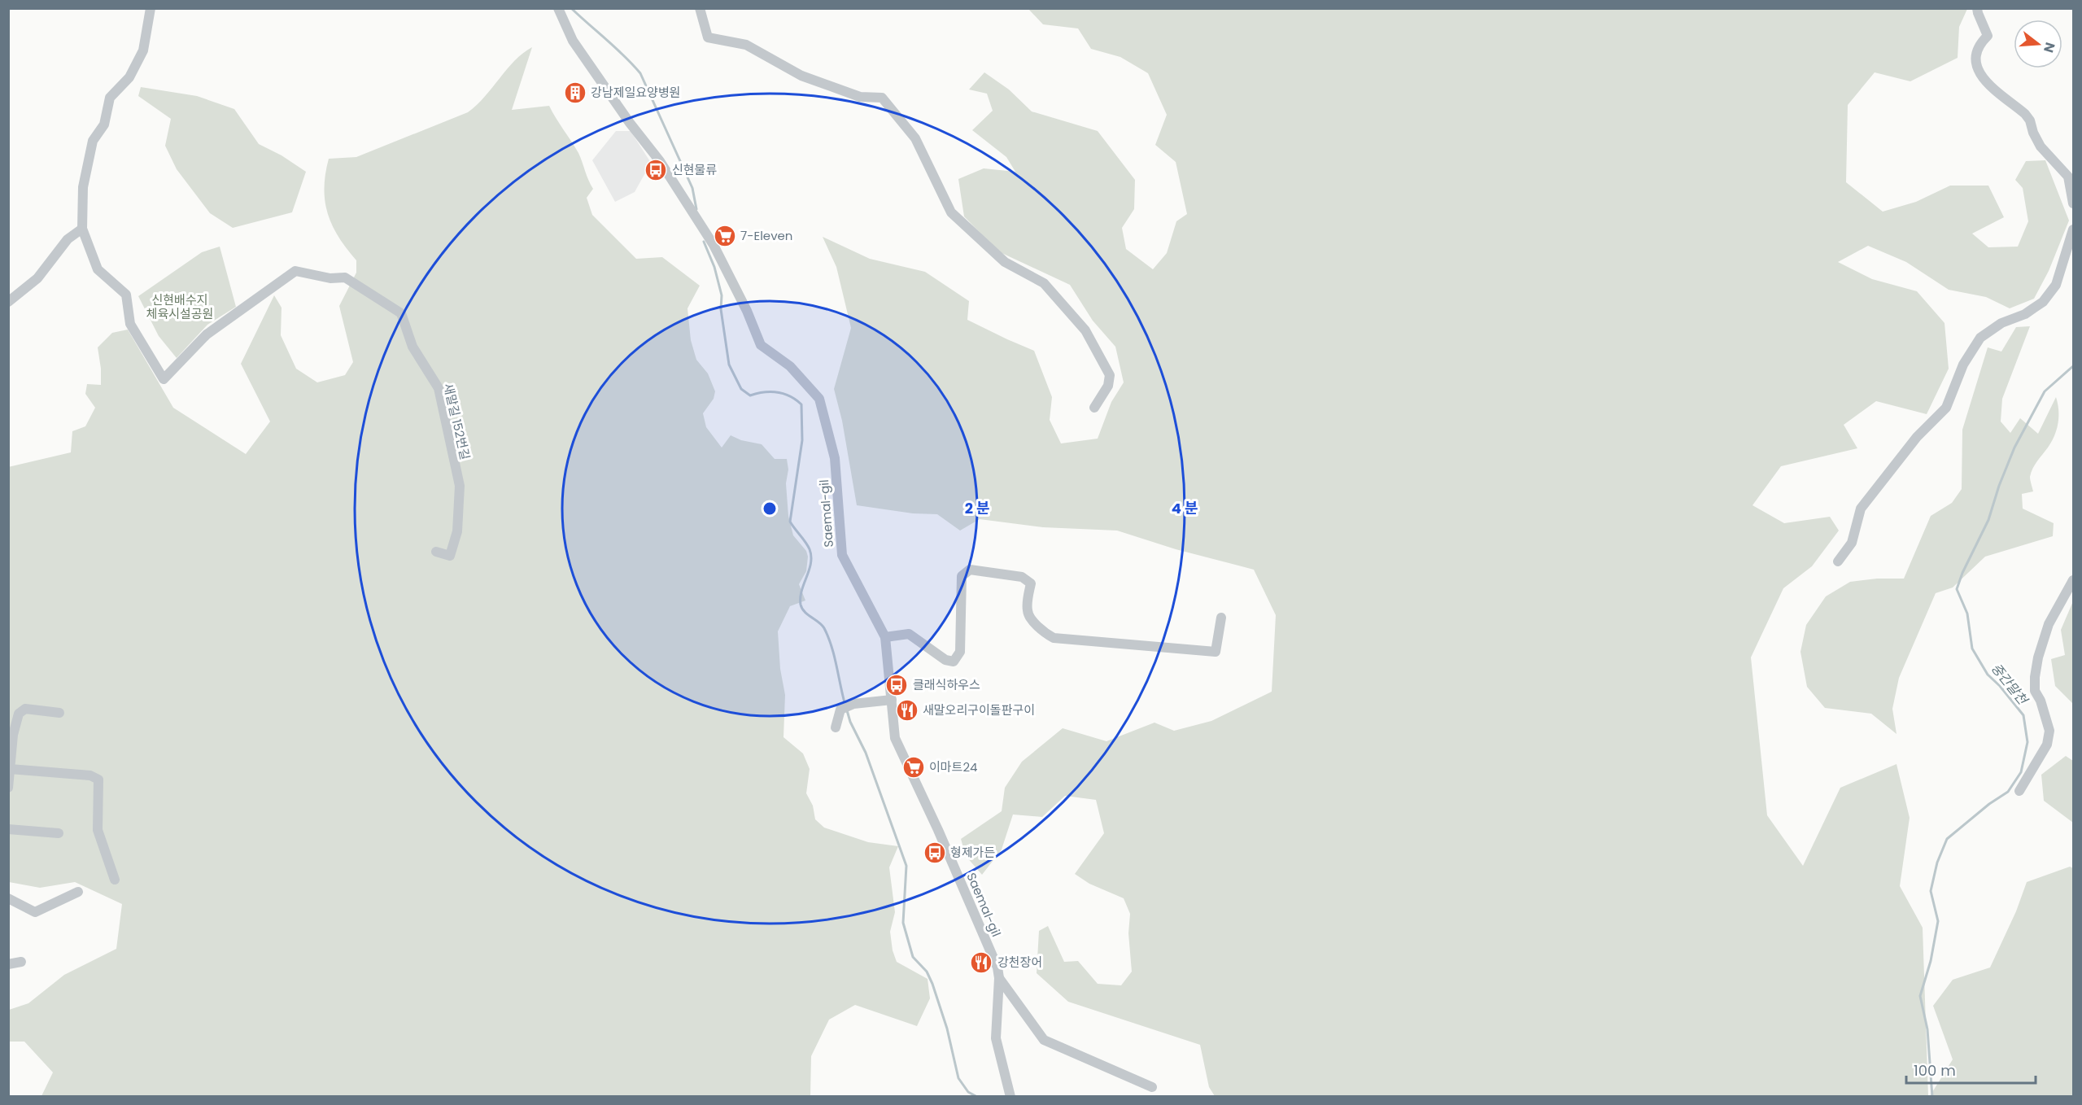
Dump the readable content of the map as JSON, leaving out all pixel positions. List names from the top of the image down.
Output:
{
  "streets": {
    "street": ["새말길 152번길", "Saemal-gil"]
  },
  "water": ["중간말천"],
  "parks": ["신현배수지 체육시설공원"],
  "places": {
    "building": ["강남제일요양병원"],
    "bus stop": ["신현물류", "클래식하우스", "형제가든"],
    "supermarket": ["7-Eleven", "이마트24"],
    "restaurant": ["새말오리구이돌판구이", "강천장어"]
  },
  "scale_bar": "100 m",
  "north": "right",
  "rings": ["2 분", "4 분"]
}
